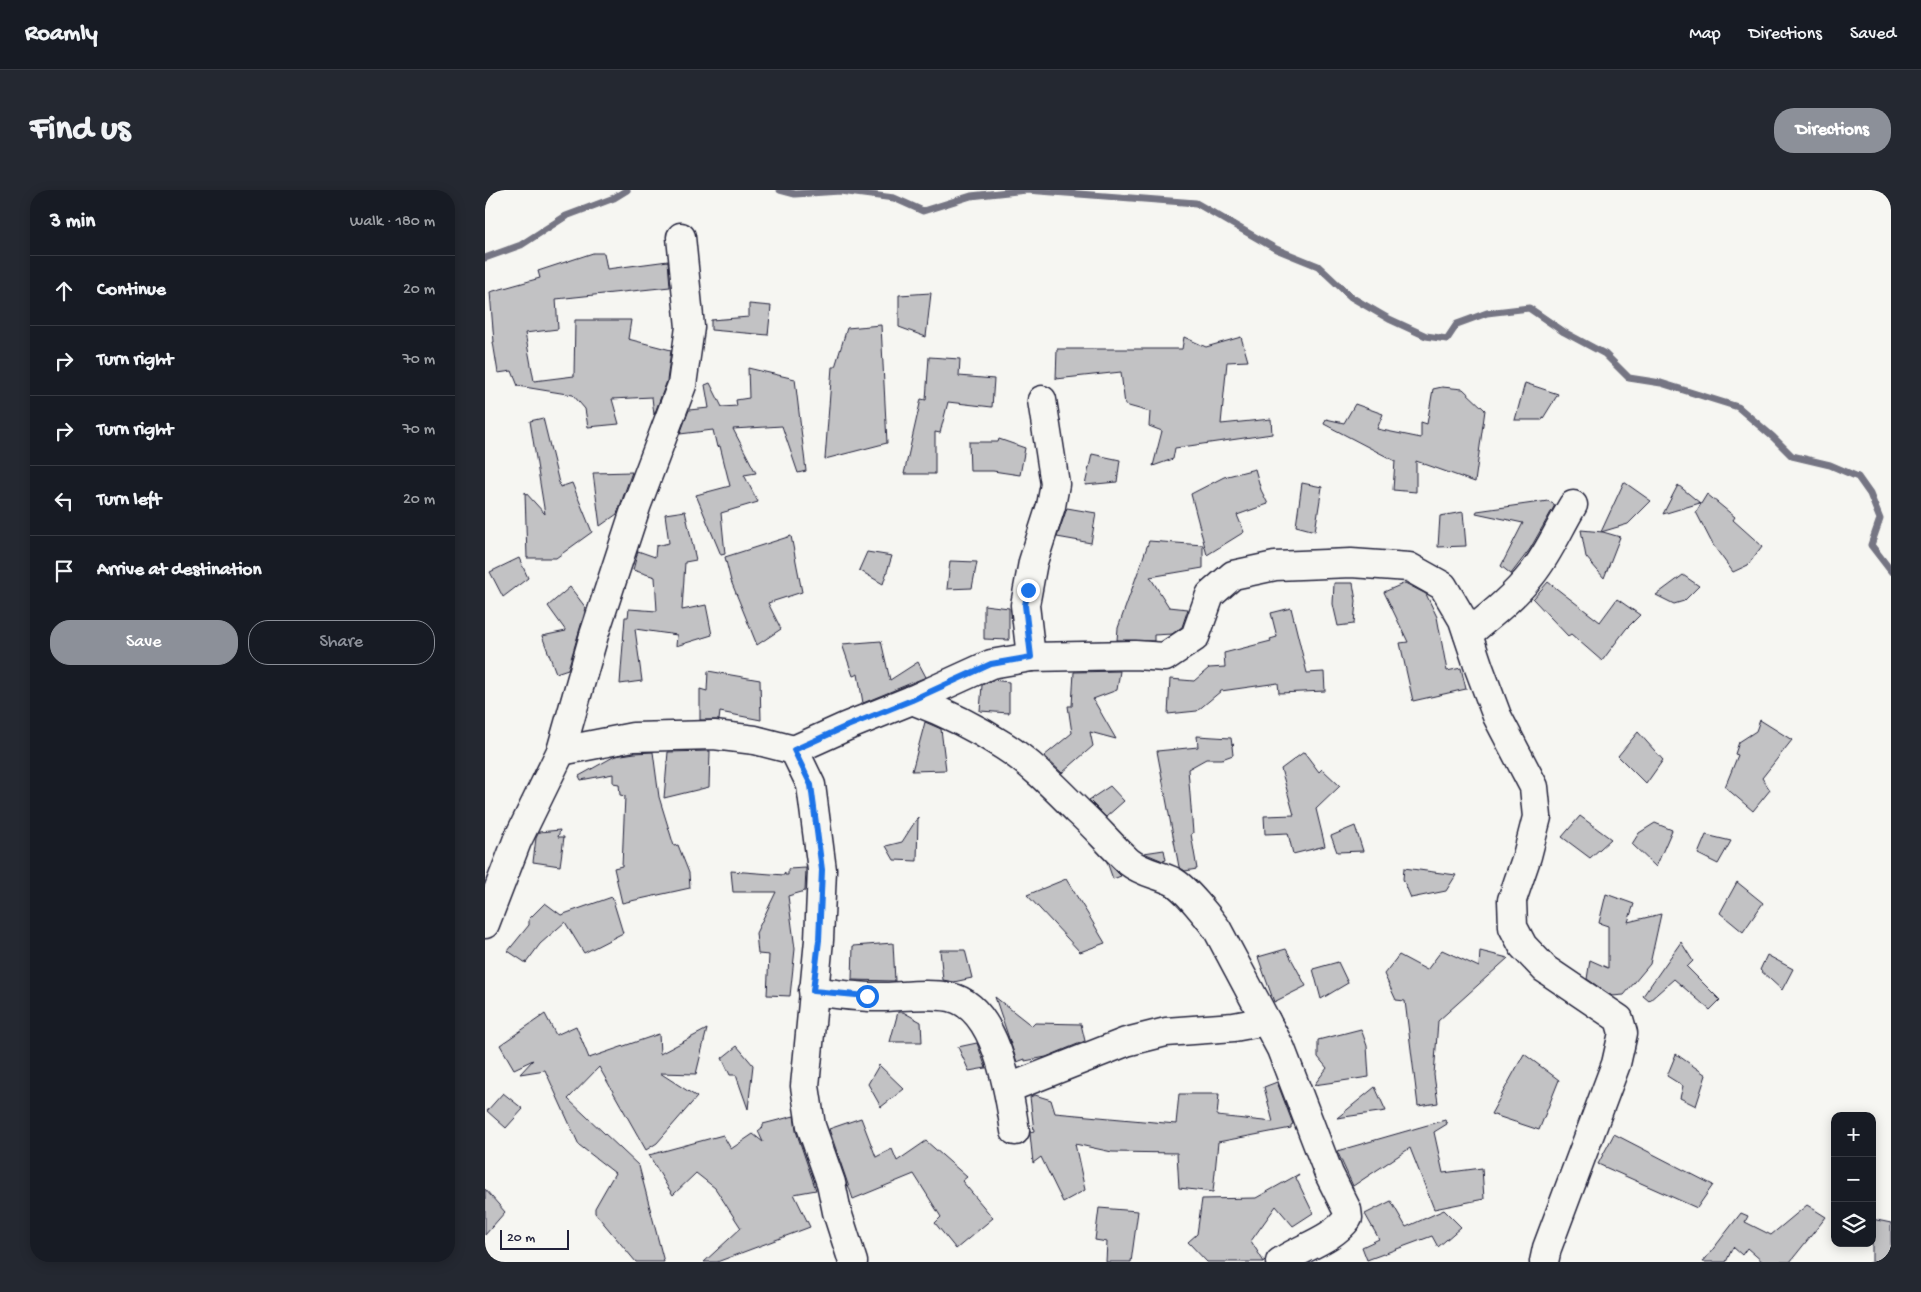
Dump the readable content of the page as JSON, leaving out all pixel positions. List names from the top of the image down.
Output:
{
  "scale_bar": "20 m",
  "page": {
    "header": "Roamly",
    "nav": ["Map", "Directions", "Saved"],
    "buttons": [
      "Directions",
      ["Save", "Share"]
    ],
    "title": "Find us",
    "heading": ["3 min", "Walk · 180 m"],
    "list": [
      ["Continue", "20 m"],
      ["Turn right", "70 m"],
      ["Turn right", "70 m"],
      ["Turn left", "20 m"],
      "Arrive at destination"
    ],
    "map_buttons": ["+", "−"],
    "scale": "20 m"
  }
}
